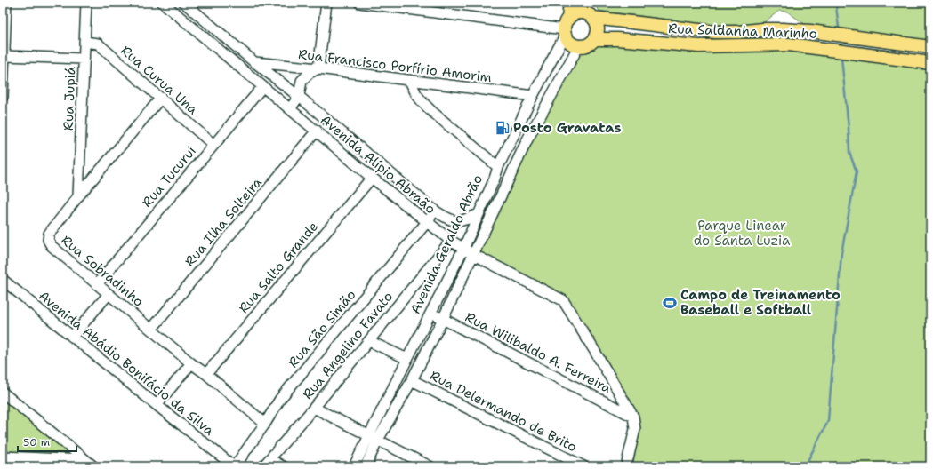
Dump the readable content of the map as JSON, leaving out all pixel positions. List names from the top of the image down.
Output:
{
  "streets": {
    "main road": ["Rua Saldanha Marinho", "Avenida Geraldo Abrão"],
    "street": [
      "Rua Francisco Porfírio Amorim",
      "Rua Curua Una",
      "Rua Jupiá",
      "Avenida Alípio Abraão",
      "Rua Tucurui",
      "Rua Ilha Solteira",
      "Rua Salto Grande",
      "Rua Sobradinho",
      "Rua São Simão",
      "Rua Angelino Favato",
      "Rua Wilibaldo A. Ferreira",
      "Avenida Abádio Bonifácio da Silva",
      "Rua Delermando de Brito"
    ]
  },
  "crossings": [
    ["Rua Saldanha Marinho", "Avenida Geraldo Abrão"],
    ["Rua Francisco Porfírio Amorim", "Avenida Alípio Abraão"],
    ["Rua Francisco Porfírio Amorim", "Avenida Geraldo Abrão"],
    ["Rua Curua Una", "Rua Jupiá"],
    ["Rua Curua Una", "Rua Tucurui"],
    ["Rua Curua Una", "Rua Sobradinho"],
    ["Rua Jupiá", "Rua Sobradinho"],
    ["Avenida Alípio Abraão", "Rua Tucurui"],
    ["Avenida Alípio Abraão", "Rua Ilha Solteira"],
    ["Avenida Alípio Abraão", "Avenida Geraldo Abrão"],
    ["Avenida Alípio Abraão", "Rua Salto Grande"],
    ["Avenida Alípio Abraão", "Rua São Simão"],
    ["Avenida Alípio Abraão", "Rua Angelino Favato"],
    ["Avenida Alípio Abraão", "Rua Wilibaldo A. Ferreira"],
    ["Rua Tucurui", "Rua Sobradinho"],
    ["Rua Ilha Solteira", "Rua Sobradinho"],
    ["Avenida Geraldo Abrão", "Rua Wilibaldo A. Ferreira"],
    ["Avenida Geraldo Abrão", "Rua Delermando de Brito"],
    ["Rua Salto Grande", "Rua Sobradinho"],
    ["Rua Sobradinho", "Rua São Simão"],
    ["Rua São Simão", "Avenida Abádio Bonifácio da Silva"]
  ],
  "parks": ["Parque Linear do Santa Luzia"],
  "places": {
    "fuel station": ["Posto Gravatas"],
    "sports": ["Campo de Treinamento Baseball e Softball"]
  },
  "scale_bar": "50 m"
}
